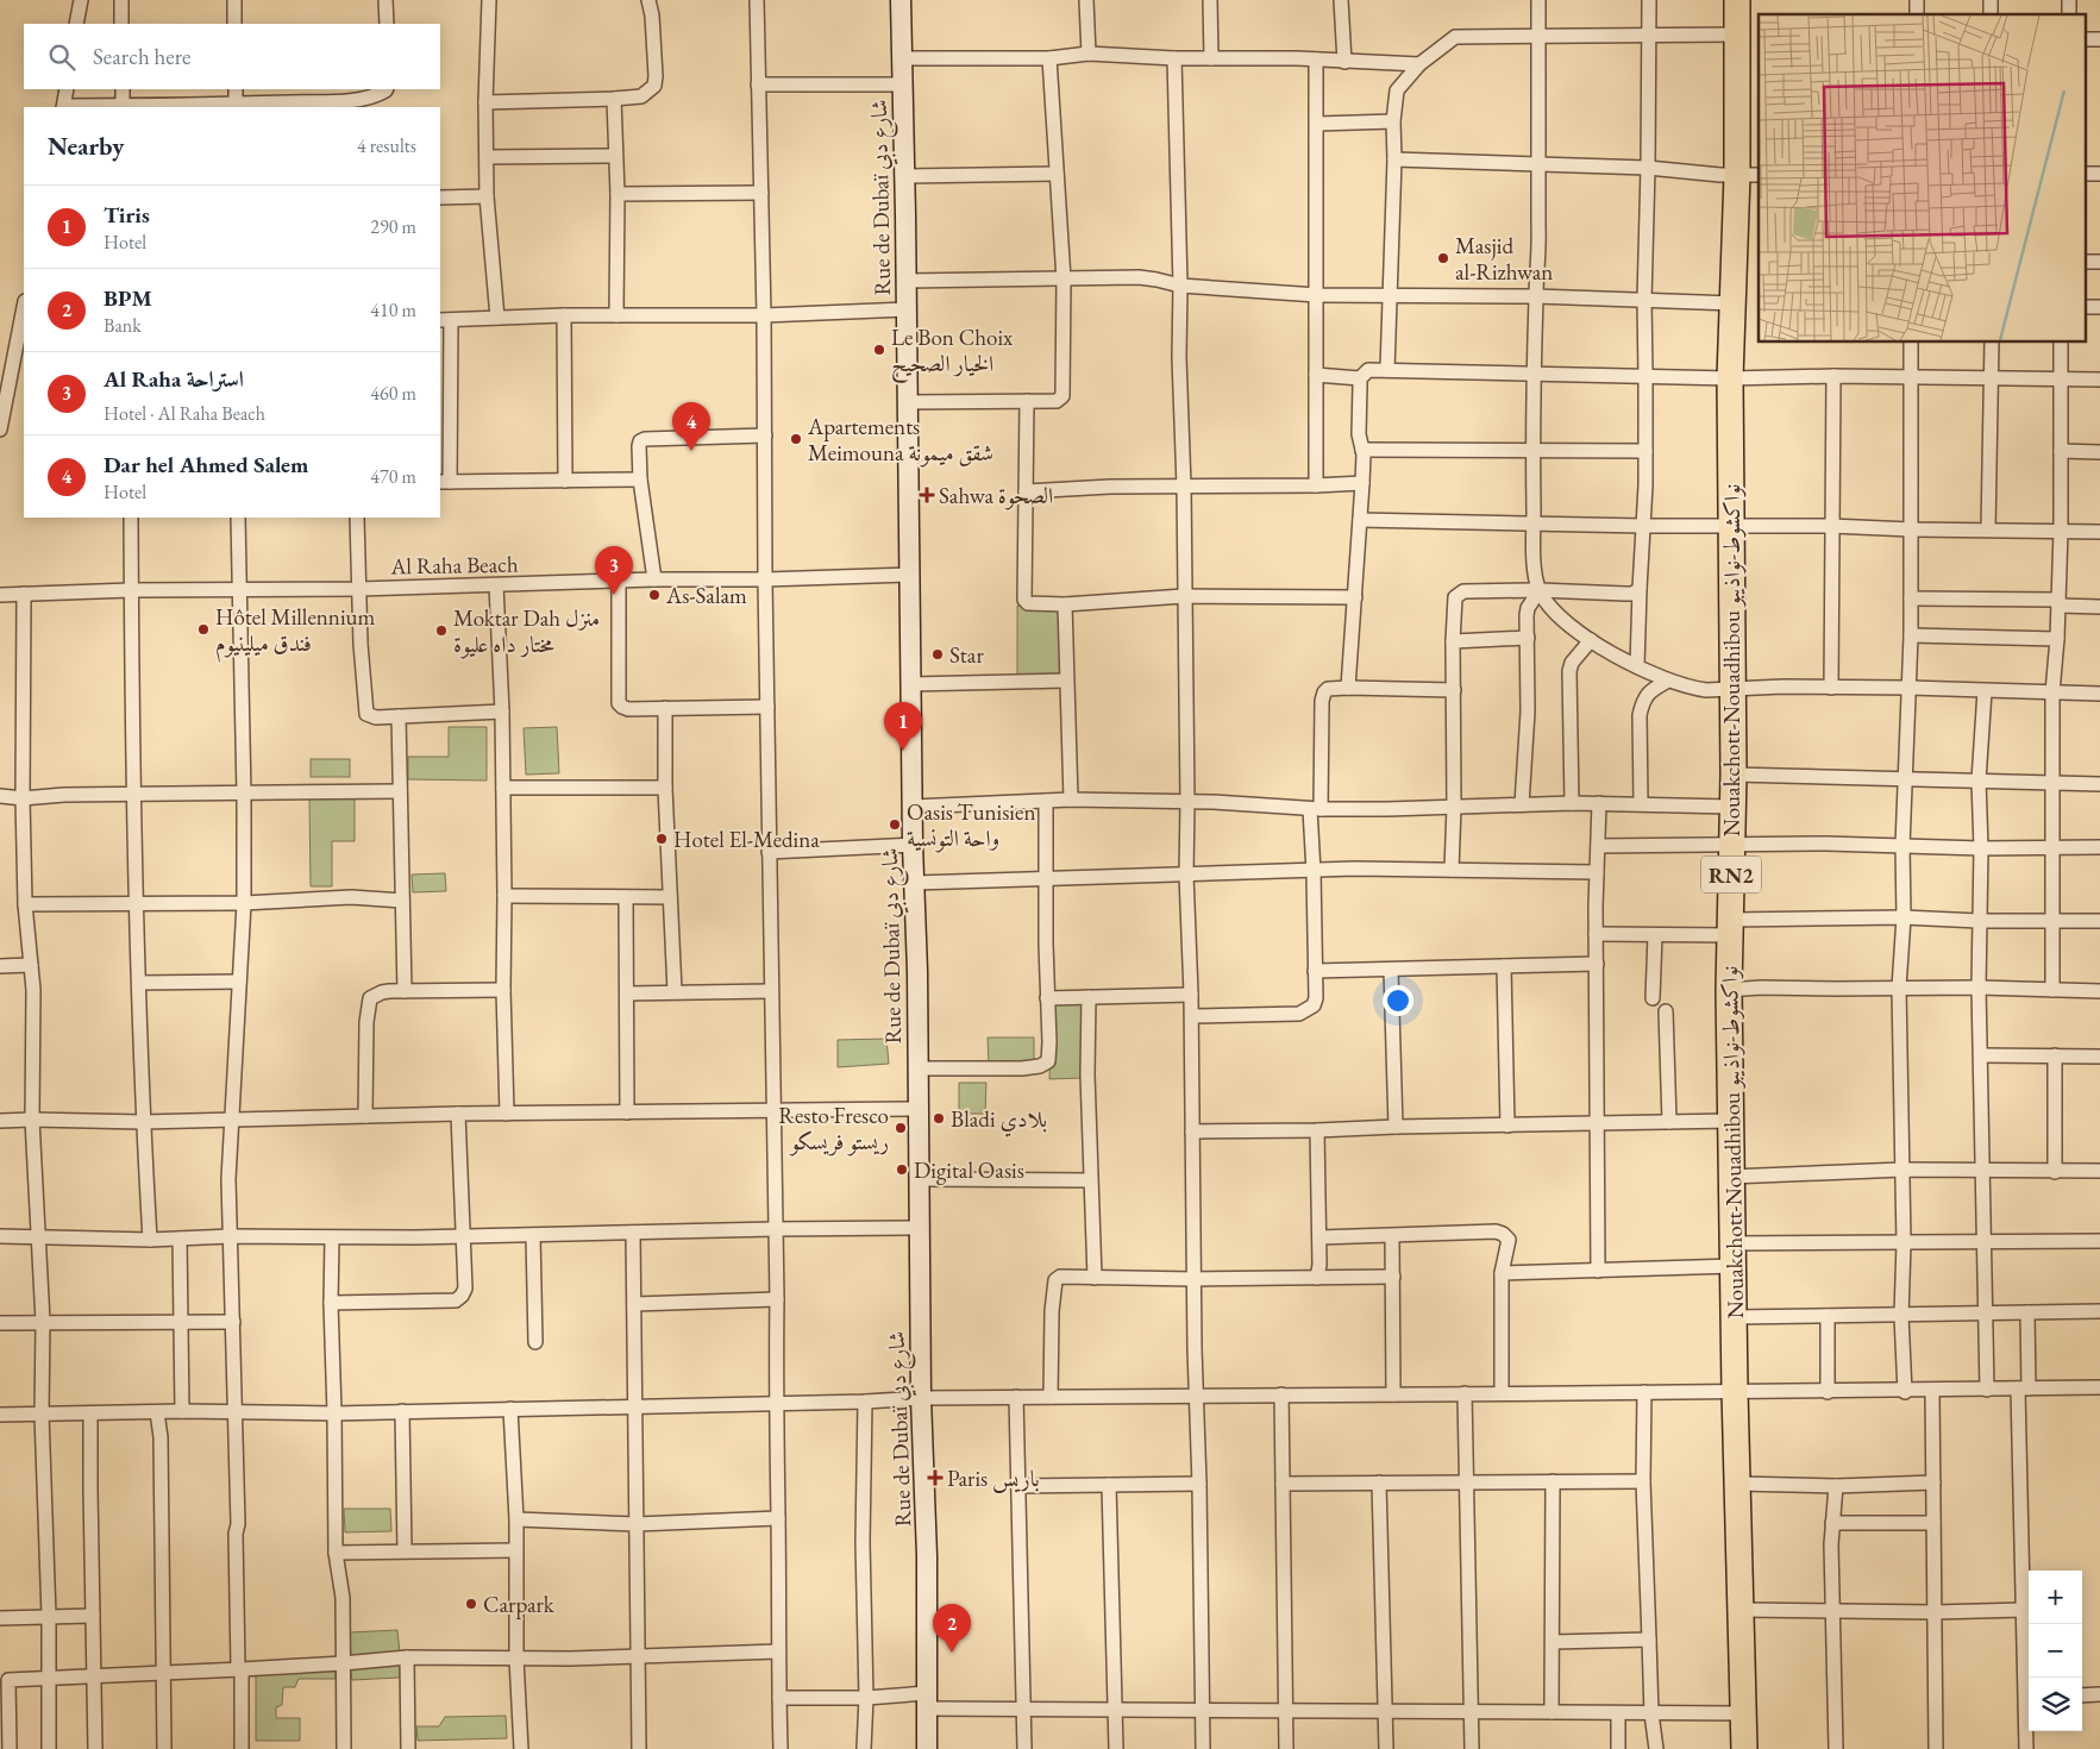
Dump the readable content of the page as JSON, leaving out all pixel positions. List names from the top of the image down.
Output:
{
  "streets": {
    "highway": ["Nouakchott-Nouadhibou نواكشوط-نواذيبو", "RN2"],
    "street": ["Rue de Dubaï شارع دبي", "Al Raha Beach"]
  },
  "crossings": [
    ["Rue de Dubaï شارع دبي", "Al Raha Beach"]
  ],
  "places": {
    "other": [
      "Masjid al-Rizhwan",
      "Le Bon Choix الخيار الصحيح",
      "Apartements Meimouna شقق ميمونة",
      "As-Salam",
      "Hôtel Millennium فندق ميلينيوم",
      "Moktar Dah منزل مختار داه عليوة",
      "Star",
      "Oasis Tunisien واحة التونسية",
      "Hotel El-Medina",
      "Bladi بلادي",
      "Resto Fresco ريستو فريسكو",
      "Digital Oasis",
      "Carpark"
    ],
    "health": ["Sahwa الصحوة", "Paris باريس"]
  },
  "page": {
    "search": "Search here",
    "heading": ["Nearby", "4 results"],
    "list": [
      {
        "mark": "1",
        "name": "Tiris",
        "note": "Hotel",
        "value": "290 m"
      },
      {
        "mark": "2",
        "name": "BPM",
        "note": "Bank",
        "value": "410 m"
      },
      {
        "mark": "3",
        "name": "Al Raha استراحة",
        "note": "Hotel · Al Raha Beach",
        "value": "460 m"
      },
      {
        "mark": "4",
        "name": "Dar hel Ahmed Salem",
        "note": "Hotel",
        "value": "470 m"
      }
    ],
    "pins": [
      "4",
      "3",
      "1",
      "2"
    ],
    "map_buttons": ["+", "−"]
  }
}
